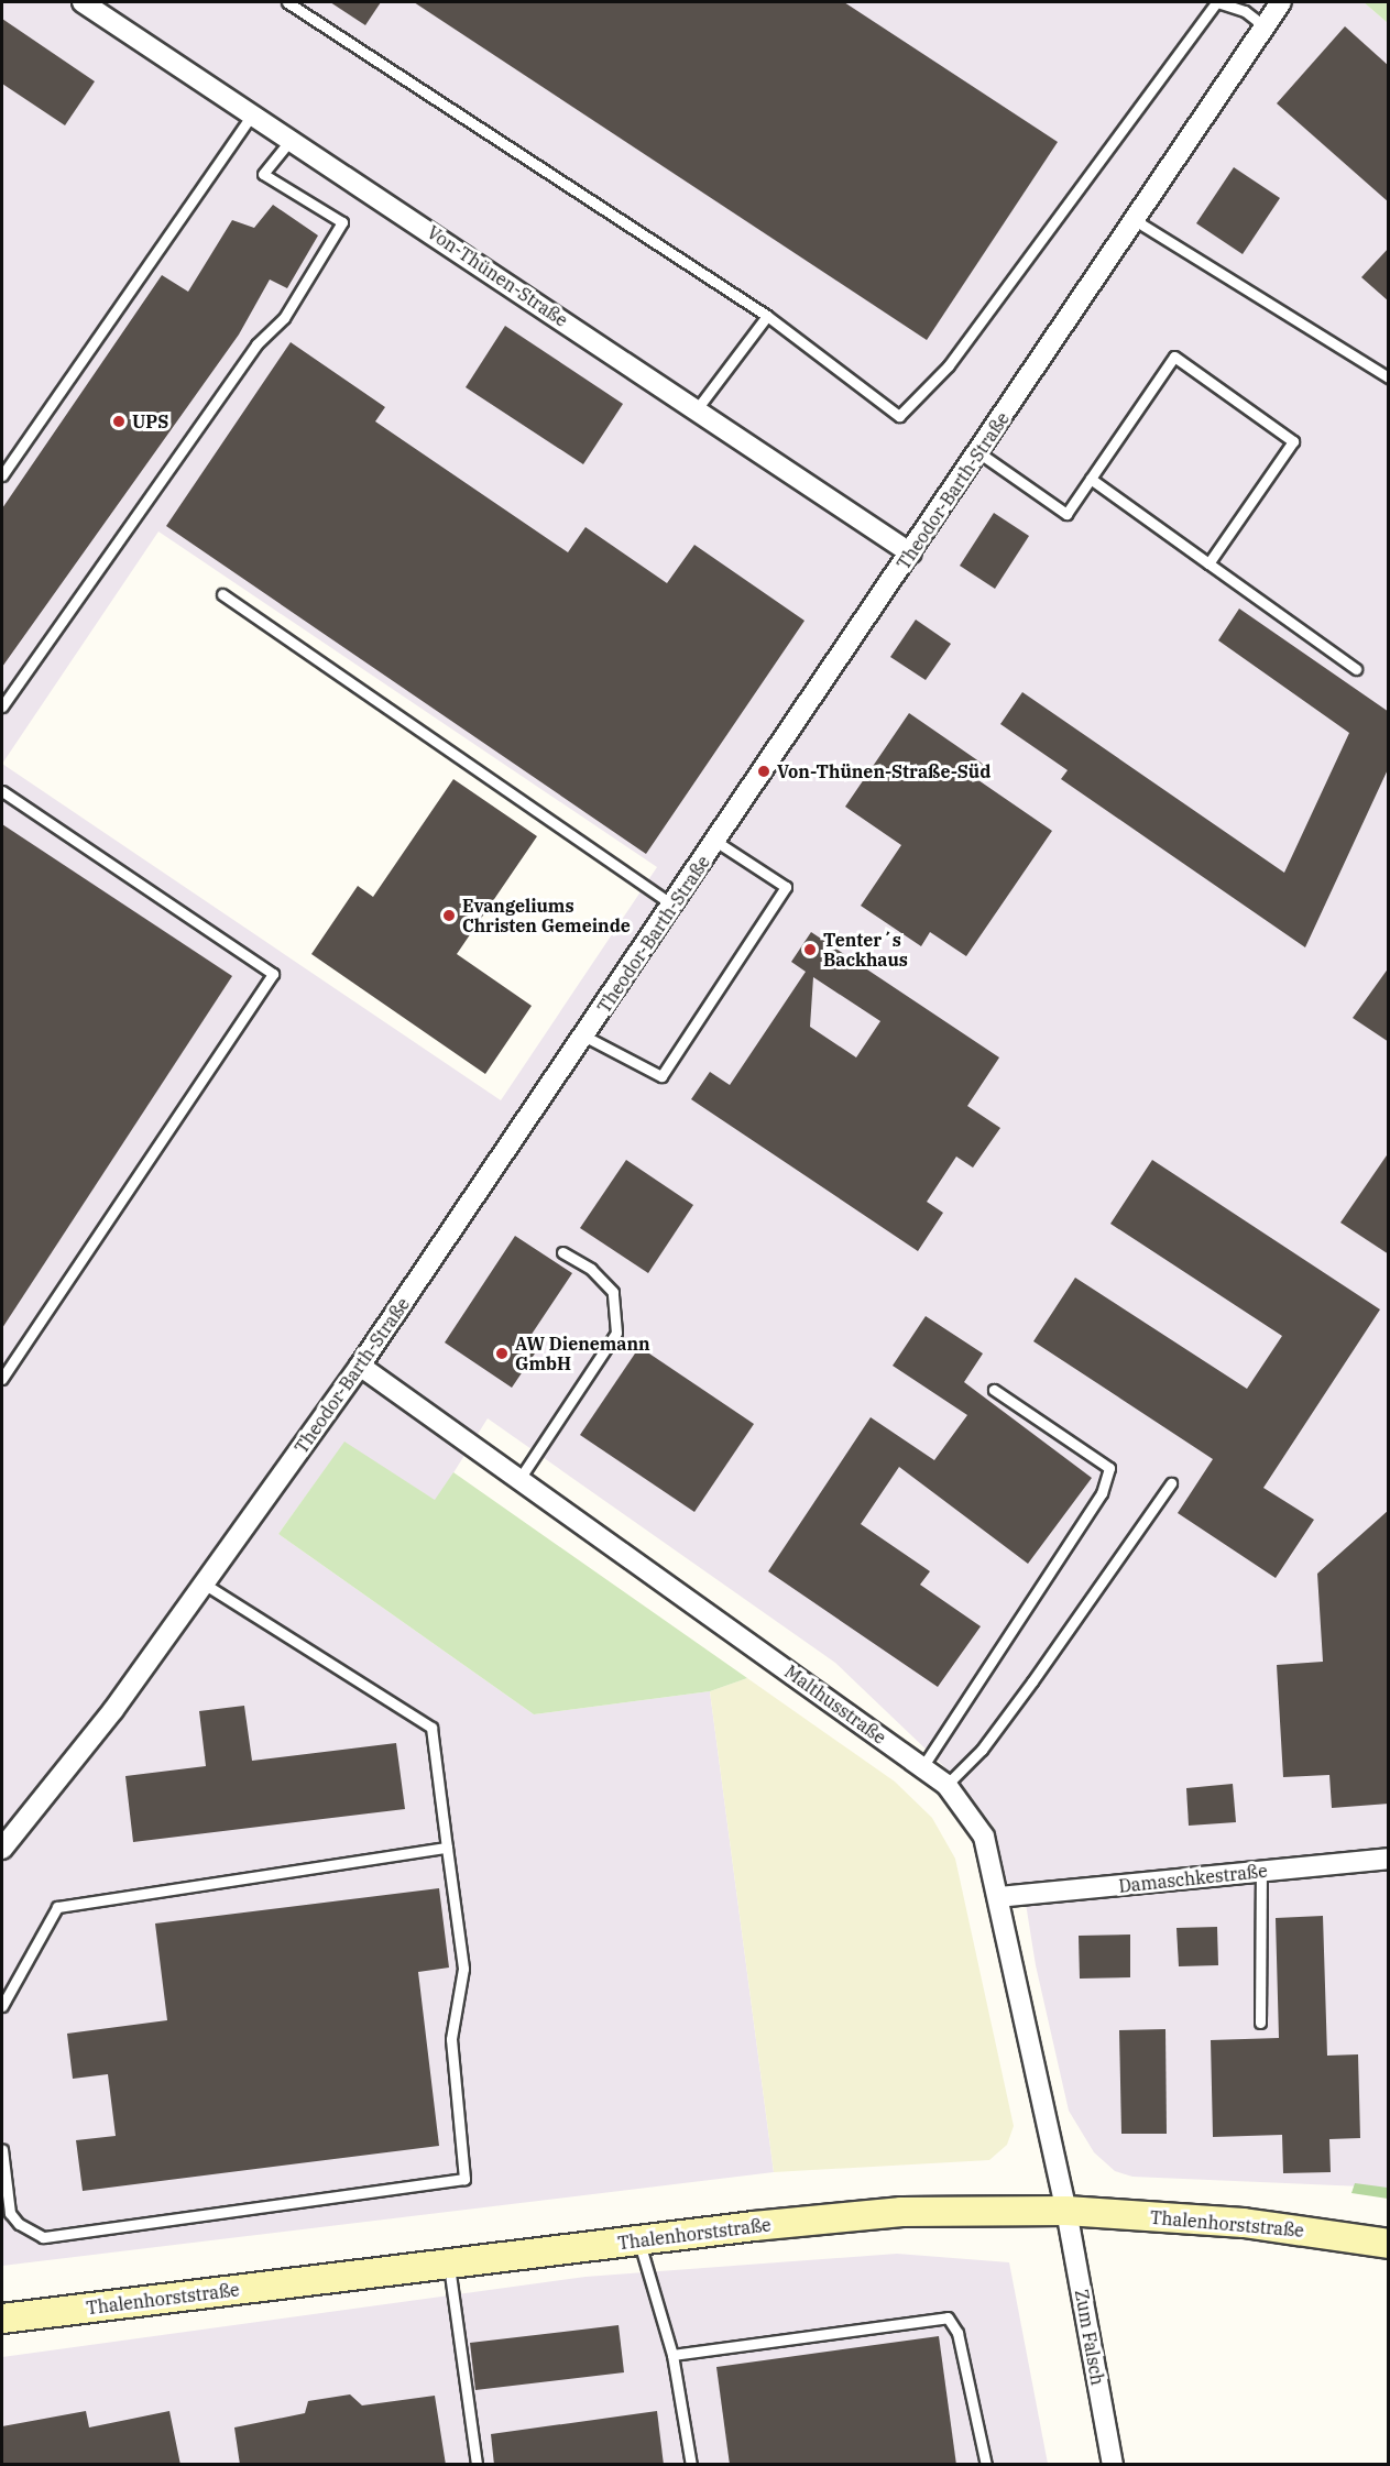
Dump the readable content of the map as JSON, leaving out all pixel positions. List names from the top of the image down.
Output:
{
  "streets": {
    "main road": ["Thalenhorststraße"],
    "street": [
      "Von-Thünen-Straße",
      "Theodor-Barth-Straße",
      "Malthusstraße",
      "Damaschkestraße",
      "Zum Falsch"
    ]
  },
  "crossings": [
    ["Von-Thünen-Straße", "Theodor-Barth-Straße"],
    ["Theodor-Barth-Straße", "Malthusstraße"],
    ["Malthusstraße", "Damaschkestraße"],
    ["Malthusstraße", "Thalenhorststraße"],
    ["Malthusstraße", "Zum Falsch"],
    ["Thalenhorststraße", "Zum Falsch"]
  ],
  "places": [
    "UPS",
    "Von-Thünen-Straße-Süd",
    "Evangeliums Christen Gemeinde",
    "Tenter´s Backhaus",
    "AW Dienemann GmbH"
  ]
}
